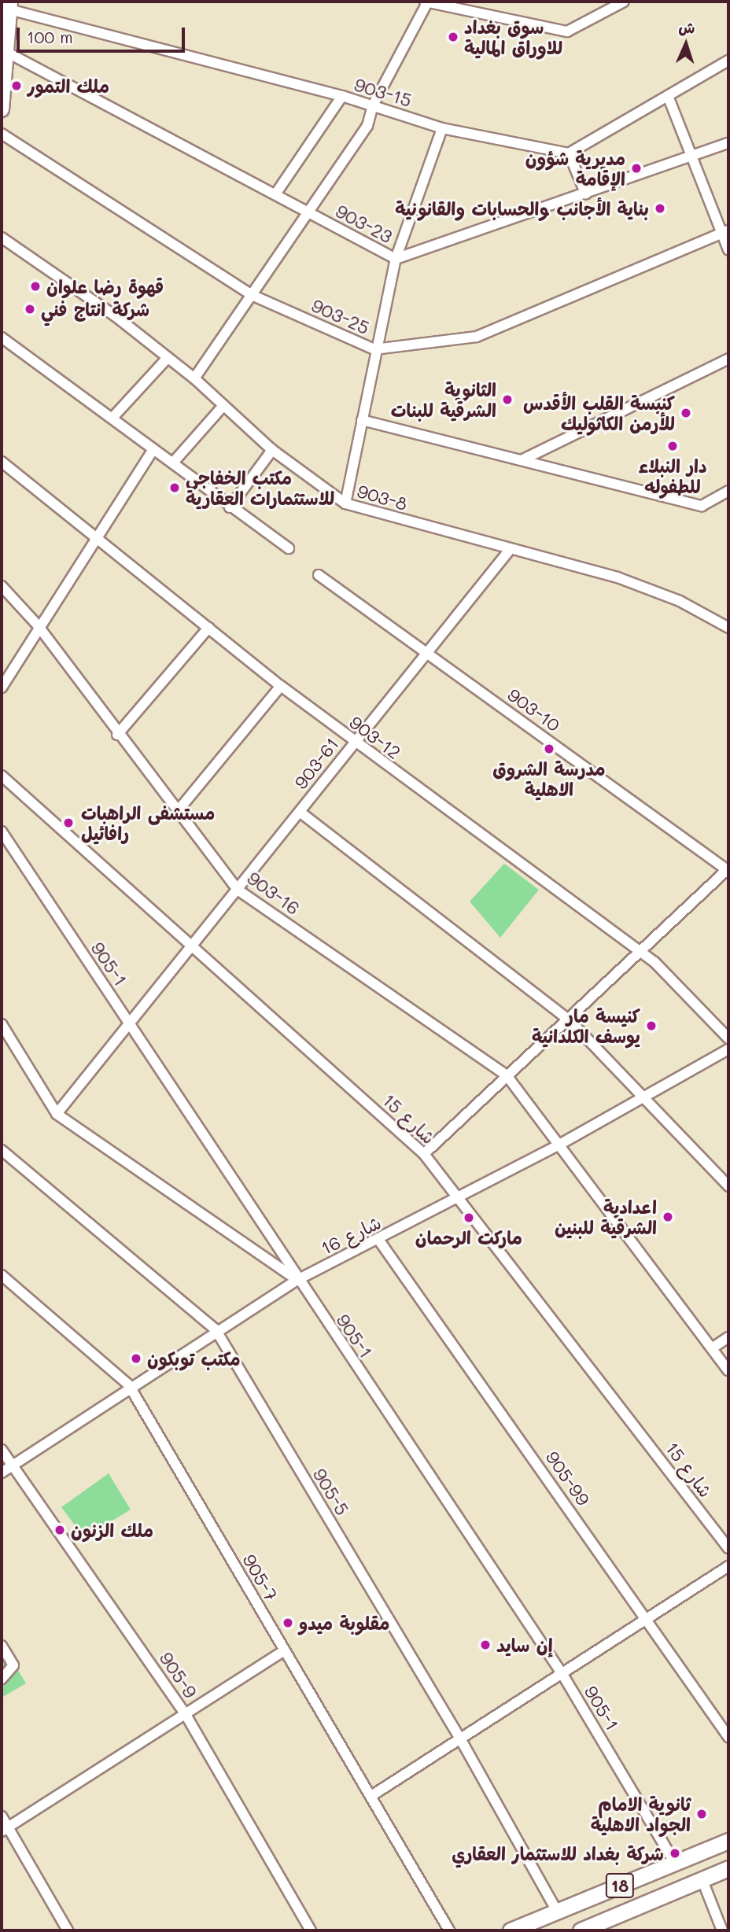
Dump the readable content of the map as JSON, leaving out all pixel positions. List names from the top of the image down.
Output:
{
  "streets": {
    "main road": ["18"],
    "street": [
      "903-15",
      "903-23",
      "903-25",
      "903-8",
      "903-10",
      "903-12",
      "903-61",
      "903-16",
      "905-1",
      "شارع 15",
      "شارع 16",
      "905-99",
      "905-5",
      "905-7",
      "905-9"
    ]
  },
  "crossings": [
    ["903-8", "903-61"],
    ["903-10", "903-61"],
    ["903-12", "903-61"],
    ["903-61", "903-16"],
    ["903-61", "905-1"],
    ["903-61", "شارع 15"],
    ["903-16", "شارع 16"],
    ["905-1", "شارع 16"],
    ["905-1", "18"],
    ["شارع 15", "شارع 16"],
    ["شارع 16", "905-99"],
    ["شارع 16", "905-5"],
    ["شارع 16", "905-7"],
    ["شارع 16", "905-9"],
    ["905-5", "18"]
  ],
  "places": [
    "سوق بغداد للاوراق المالية",
    "ملك التمور",
    "مديرية شؤون الإقامة",
    "بناية الأجانب والحسابات والقانونية",
    "قهوة رضا علوان",
    "شركة انتاج فني",
    "الثانوية الشرقية للبنات",
    "كنيسة القلب الأقدس للأرمن الكاثوليك",
    "دار النبلاء للطفوله",
    "مكتب الخفاجي للاستثمارات العقارية",
    "مدرسة الشروق الاهلية",
    "مستشفى الراهبات رافائيل",
    "كنيسة مار يوسف الكلدانية",
    "اعدادية الشرقية للبنين",
    "ماركت الرحمان",
    "مكتب توبكون",
    "ملك الزنون",
    "مقلوبة ميدو",
    "إن سايد",
    "ثانوية الامام الجواد الاهلية",
    "شركة بغداد للاستثمار العقاري"
  ],
  "scale_bar": "100 m",
  "north": "top"
}
